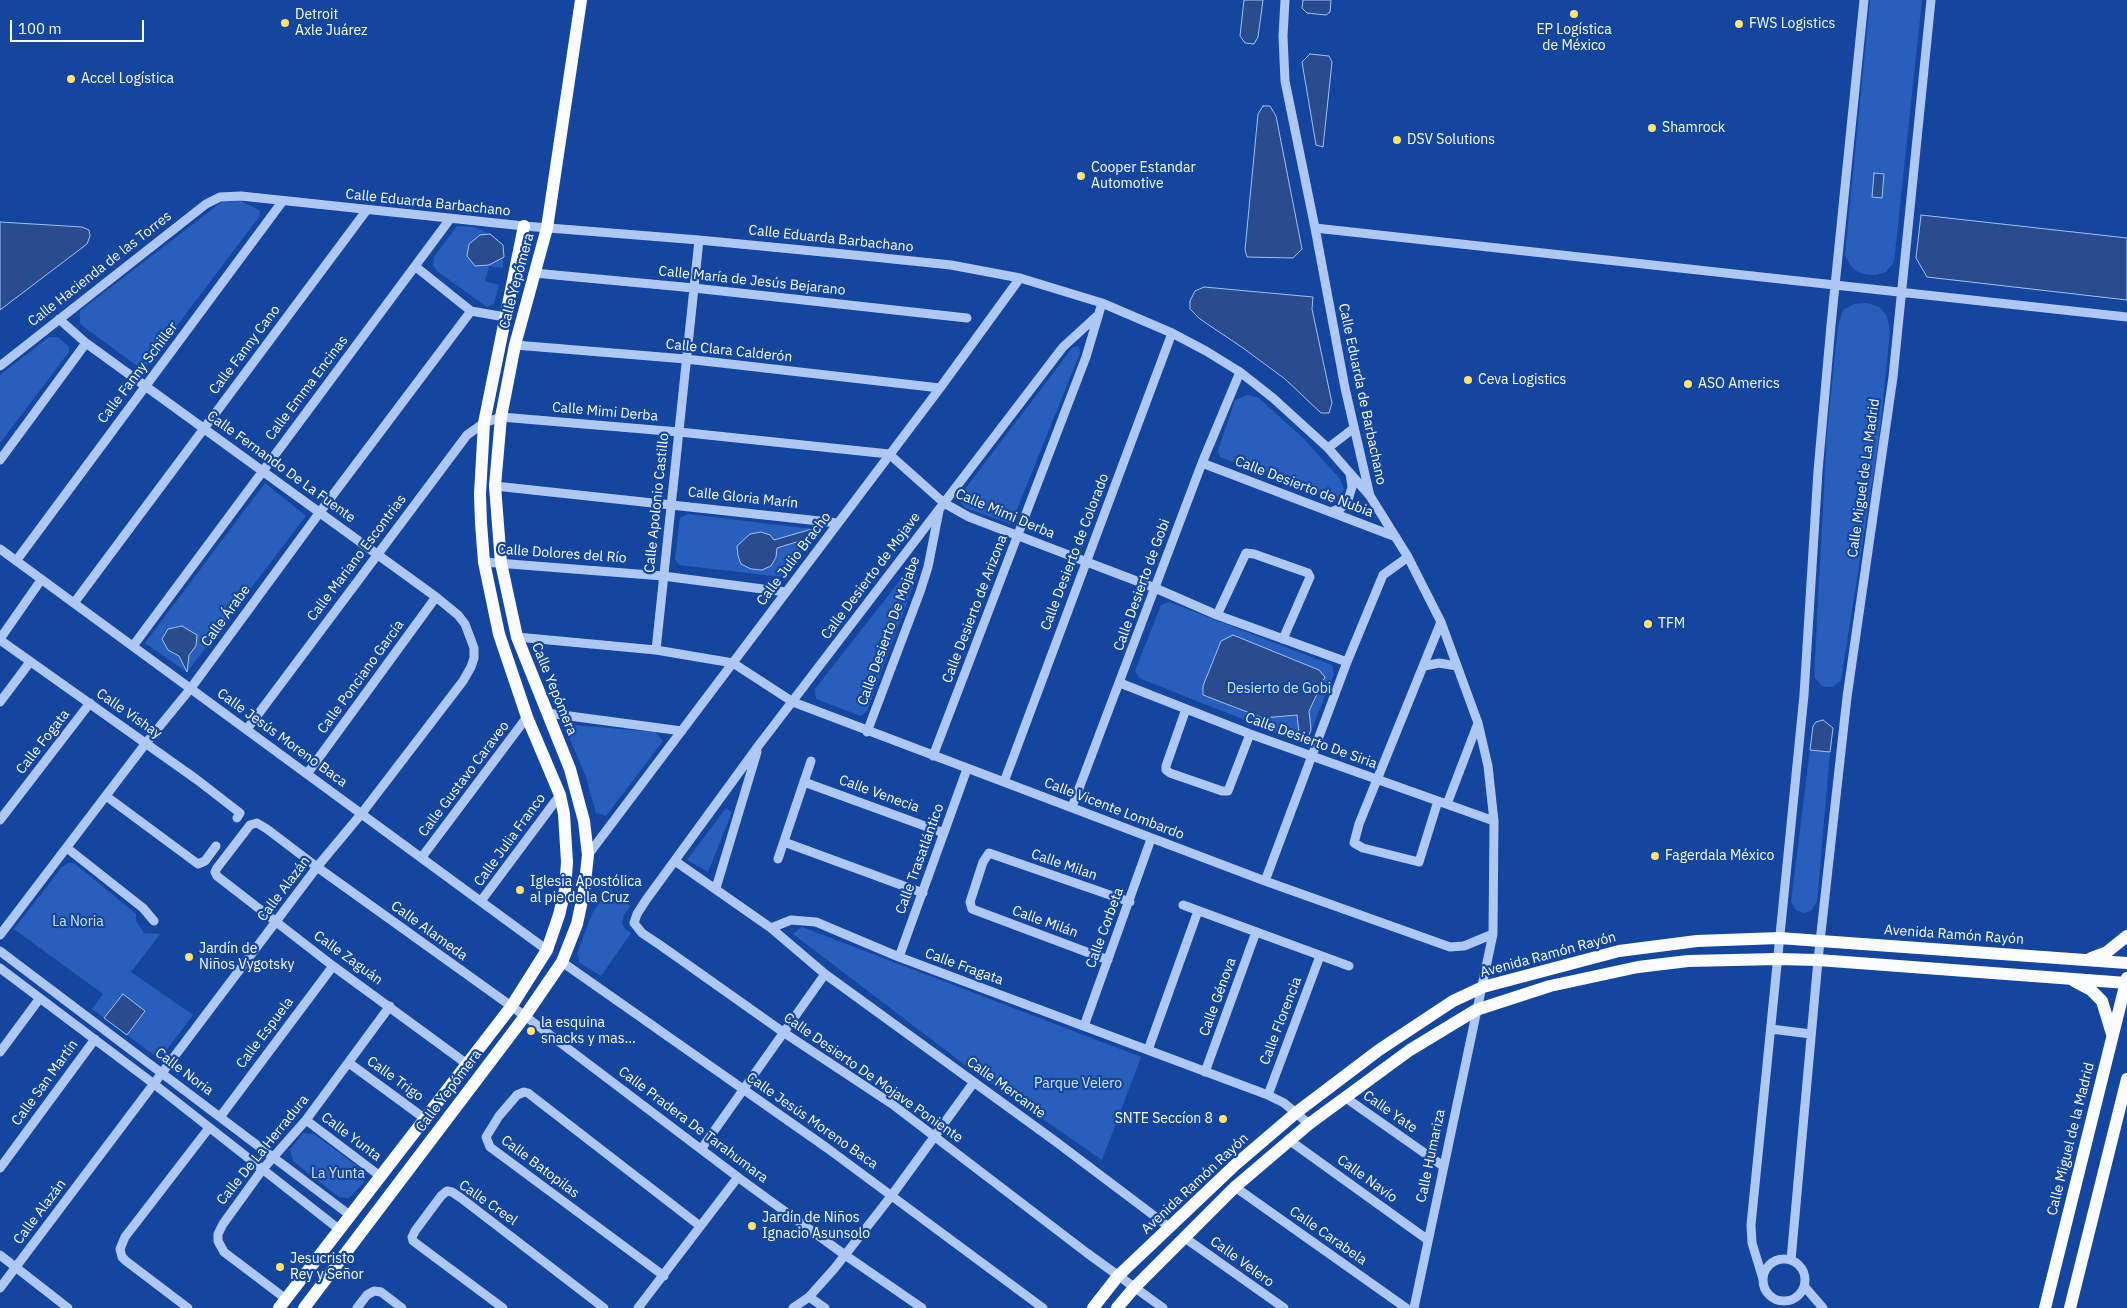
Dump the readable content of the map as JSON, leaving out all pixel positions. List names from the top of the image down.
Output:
{
  "streets": {
    "main road": ["Calle Yepómera", "Avenida Ramón Rayón", "Calle Miguel de la Madrid"],
    "street": [
      "Calle Eduarda Barbachano",
      "Calle Hacienda de las Torres",
      "Calle María de Jesús Bejarano",
      "Calle Fanny Cano",
      "Calle Clara Calderón",
      "Calle Fanny Schiller",
      "Calle Emma Encinas",
      "Calle Eduarda de Barbachano",
      "Calle Mimi Derba",
      "Calle Fernando De La Fuente",
      "Calle Miguel de La Madrid",
      "Calle Desierto de Nubia",
      "Calle Gloria Marín",
      "Calle Apolonio Castillo",
      "Calle Desierto de Colorado",
      "Calle Dolores del Río",
      "Calle Mariano Escontrias",
      "Calle Julio Bracho",
      "Calle Desierto de Mojave",
      "Calle Desierto de Gobi",
      "Calle Desierto de Arizona",
      "Calle Árabe",
      "Calle Desierto De Mojabe",
      "Calle Ponciano García",
      "Calle Vishay",
      "Calle Jesús Moreno Baca",
      "Calle Desierto De Siria",
      "Calle Fogata",
      "Calle Gustavo Caraveo",
      "Calle Venecia",
      "Calle Vicente Lombardo",
      "Calle Julia Franco",
      "Calle Trasatlántico",
      "Calle Milan",
      "Calle Alazán",
      "Calle Milán",
      "Calle Corbeta",
      "Calle Alameda",
      "Calle Zaguán",
      "Calle Fragata",
      "Calle Génova",
      "Calle Florencia",
      "Calle Espuela",
      "Calle Noria",
      "Calle Desierto De Mojave Poniente",
      "Calle Trigo",
      "Calle San Martín",
      "Calle Mercante",
      "Calle Yate",
      "Calle Pradera De Tarahumara",
      "Calle Yunta",
      "Calle De La Herradura",
      "Calle Humariza",
      "Calle Batopilas",
      "Calle Navío",
      "Calle Creel",
      "Calle Carabela",
      "Calle Velero"
    ]
  },
  "crossings": [
    ["Calle Eduarda Barbachano", "Calle Hacienda de las Torres"],
    ["Calle Eduarda Barbachano", "Calle Yepómera"],
    ["Calle Eduarda Barbachano", "Calle Fanny Cano"],
    ["Calle Eduarda Barbachano", "Calle Fanny Schiller"],
    ["Calle Eduarda Barbachano", "Calle Emma Encinas"],
    ["Calle Eduarda Barbachano", "Calle Eduarda de Barbachano"],
    ["Calle Eduarda Barbachano", "Calle Apolonio Castillo"],
    ["Calle Eduarda Barbachano", "Calle Desierto de Colorado"],
    ["Calle Eduarda Barbachano", "Calle Julio Bracho"],
    ["Calle Eduarda Barbachano", "Calle Desierto de Gobi"],
    ["Calle Eduarda Barbachano", "Calle Desierto de Arizona"],
    ["Calle Hacienda de las Torres", "Calle Fernando De La Fuente"],
    ["Calle Yepómera", "Calle María de Jesús Bejarano"],
    ["Calle Yepómera", "Calle Clara Calderón"],
    ["Calle Yepómera", "Calle Mimi Derba"],
    ["Calle Yepómera", "Calle Gloria Marín"],
    ["Calle Yepómera", "Calle Dolores del Río"],
    ["Calle Yepómera", "Calle Mariano Escontrias"],
    ["Calle Yepómera", "Calle Julio Bracho"],
    ["Calle Yepómera", "Calle Jesús Moreno Baca"],
    ["Calle Yepómera", "Calle Gustavo Caraveo"],
    ["Calle Yepómera", "Calle Julia Franco"],
    ["Calle Yepómera", "Calle Alameda"],
    ["Calle Yepómera", "Calle Zaguán"],
    ["Calle Yepómera", "Calle Noria"],
    ["Calle Yepómera", "Calle Trigo"],
    ["Calle Yepómera", "Calle Pradera De Tarahumara"],
    ["Calle Yepómera", "Calle Yunta"],
    ["Calle Yepómera", "Calle De La Herradura"],
    ["Calle María de Jesús Bejarano", "Calle Apolonio Castillo"],
    ["Calle Fanny Cano", "Calle Fernando De La Fuente"],
    ["Calle Fanny Cano", "Calle Jesús Moreno Baca"],
    ["Calle Clara Calderón", "Calle Apolonio Castillo"],
    ["Calle Clara Calderón", "Calle Julio Bracho"],
    ["Calle Fanny Schiller", "Calle Fernando De La Fuente"],
    ["Calle Fanny Schiller", "Calle Jesús Moreno Baca"],
    ["Calle Emma Encinas", "Calle Fernando De La Fuente"],
    ["Calle Emma Encinas", "Calle Jesús Moreno Baca"],
    ["Calle Eduarda de Barbachano", "Calle Desierto de Nubia"],
    ["Calle Eduarda de Barbachano", "Calle Desierto De Siria"],
    ["Calle Eduarda de Barbachano", "Calle Vicente Lombardo"],
    ["Calle Eduarda de Barbachano", "Avenida Ramón Rayón"],
    ["Calle Eduarda de Barbachano", "Calle Humariza"],
    ["Calle Mimi Derba", "Calle Apolonio Castillo"],
    ["Calle Mimi Derba", "Calle Desierto de Colorado"],
    ["Calle Mimi Derba", "Calle Mariano Escontrias"],
    ["Calle Mimi Derba", "Calle Julio Bracho"],
    ["Calle Mimi Derba", "Calle Desierto de Mojave"],
    ["Calle Mimi Derba", "Calle Desierto de Gobi"],
    ["Calle Mimi Derba", "Calle Desierto de Arizona"],
    ["Calle Mimi Derba", "Calle Desierto De Mojabe"],
    ["Calle Mimi Derba", "Calle Desierto De Siria"],
    ["Calle Fernando De La Fuente", "Calle Mariano Escontrias"],
    ["Calle Fernando De La Fuente", "Calle Árabe"],
    ["Calle Fernando De La Fuente", "Calle Ponciano García"],
    ["Calle Fernando De La Fuente", "Calle Alazán"],
    ["Calle Miguel de La Madrid", "Avenida Ramón Rayón"],
    ["Calle Desierto de Nubia", "Calle Desierto de Gobi"],
    ["Calle Gloria Marín", "Calle Apolonio Castillo"],
    ["Calle Gloria Marín", "Calle Julio Bracho"],
    ["Calle Apolonio Castillo", "Calle Dolores del Río"],
    ["Calle Desierto de Colorado", "Calle Vicente Lombardo"],
    ["Calle Dolores del Río", "Calle Julio Bracho"],
    ["Calle Mariano Escontrias", "Calle Jesús Moreno Baca"],
    ["Calle Julio Bracho", "Calle Vicente Lombardo"],
    ["Calle Desierto de Mojave", "Calle Desierto de Arizona"],
    ["Calle Desierto de Mojave", "Calle Desierto De Mojabe"],
    ["Calle Desierto de Mojave", "Calle Vicente Lombardo"],
    ["Calle Desierto de Mojave", "Calle Desierto De Mojave Poniente"],
    ["Calle Desierto de Mojave", "Calle Mercante"],
    ["Calle Desierto de Gobi", "Calle Desierto De Siria"],
    ["Calle Desierto de Gobi", "Calle Vicente Lombardo"],
    ["Calle Desierto de Arizona", "Calle Vicente Lombardo"],
    ["Calle Árabe", "Calle Vishay"],
    ["Calle Árabe", "Calle Jesús Moreno Baca"],
    ["Calle Desierto De Mojabe", "Calle Vicente Lombardo"],
    ["Calle Ponciano García", "Calle Jesús Moreno Baca"],
    ["Calle Vishay", "Calle Fogata"],
    ["Calle Jesús Moreno Baca", "Calle Gustavo Caraveo"],
    ["Calle Jesús Moreno Baca", "Calle Julia Franco"],
    ["Calle Jesús Moreno Baca", "Calle Alazán"],
    ["Calle Desierto De Siria", "Calle Vicente Lombardo"],
    ["Calle Venecia", "Calle Trasatlántico"],
    ["Calle Vicente Lombardo", "Calle Trasatlántico"],
    ["Calle Vicente Lombardo", "Calle Corbeta"],
    ["Calle Trasatlántico", "Calle Fragata"],
    ["Calle Milan", "Calle Milán"],
    ["Calle Milan", "Calle Corbeta"],
    ["Calle Alazán", "Calle Alameda"],
    ["Calle Alazán", "Calle Zaguán"],
    ["Calle Alazán", "Calle Noria"],
    ["Calle Milán", "Calle Corbeta"],
    ["Calle Corbeta", "Calle Fragata"],
    ["Calle Alameda", "Calle Zaguán"],
    ["Calle Alameda", "Calle Pradera De Tarahumara"],
    ["Avenida Ramón Rayón", "Calle Fragata"],
    ["Avenida Ramón Rayón", "Calle Desierto De Mojave Poniente"],
    ["Avenida Ramón Rayón", "Calle Mercante"],
    ["Calle Zaguán", "Calle Espuela"],
    ["Calle Zaguán", "Calle De La Herradura"],
    ["Calle Fragata", "Calle Génova"],
    ["Calle Fragata", "Calle Florencia"],
    ["Calle Fragata", "Calle Mercante"],
    ["Calle Espuela", "Calle Noria"],
    ["Calle Noria", "Calle San Martín"],
    ["Calle Noria", "Calle De La Herradura"],
    ["Calle Desierto De Mojave Poniente", "Calle Mercante"],
    ["Calle Trigo", "Calle De La Herradura"],
    ["Calle Yate", "Calle Humariza"],
    ["Calle Yunta", "Calle De La Herradura"],
    ["Calle Humariza", "Calle Navío"]
  ],
  "parks": [
    "Desierto de Gobi",
    "La Noria",
    "Parque Velero",
    "La Yunta"
  ],
  "places": [
    "EP Logística de México",
    "Detroit Axle Juárez",
    "FWS Logistics",
    "Accel Logística",
    "Shamrock",
    "DSV Solutions",
    "Cooper Estandar Automotive",
    "Ceva Logistics",
    "ASO Americs",
    "TFM",
    "Fagerdala México",
    "Iglesia Apostólica al pie de la Cruz",
    "Jardín de Niños Vygotsky",
    "la esquina snacks y mas...",
    "SNTE Seccíon 8",
    "Jardín de Niños Ignacio Asunsolo",
    "Jesucristo Rey y Señor"
  ],
  "scale_bar": "100 m"
}
